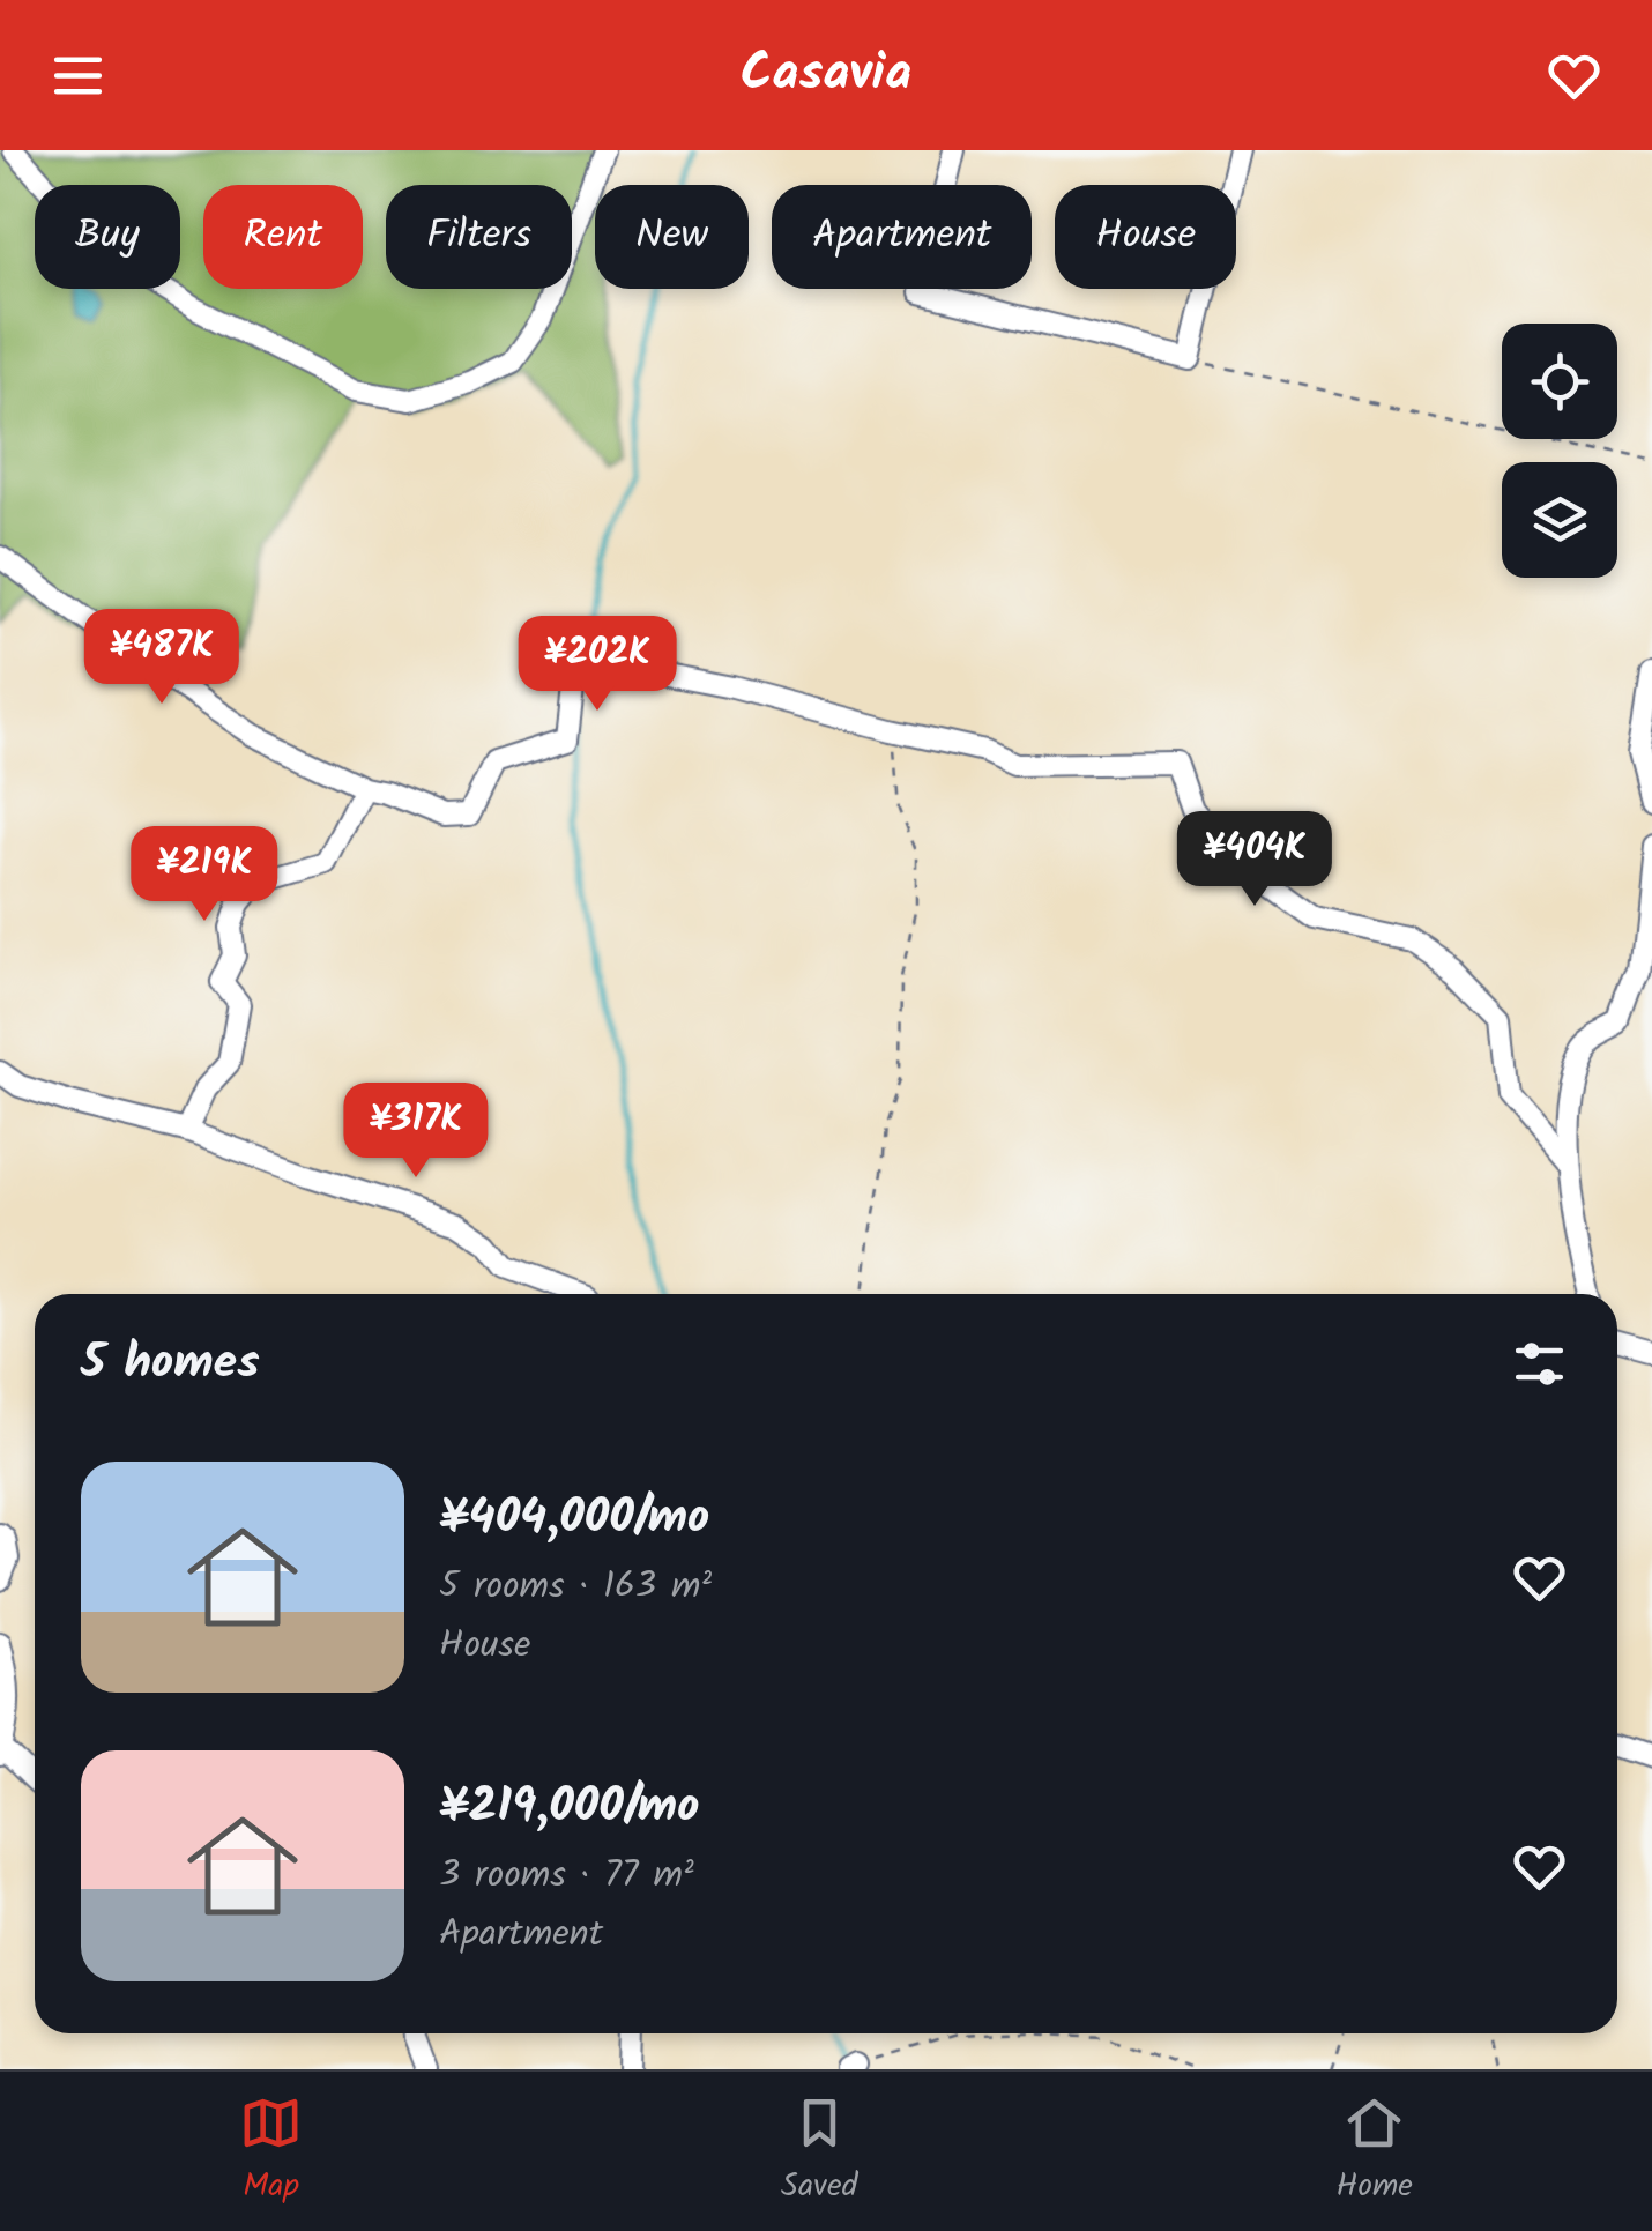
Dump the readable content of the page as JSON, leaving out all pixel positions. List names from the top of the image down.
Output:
{
  "page": {
    "header": "Casavia",
    "chip": [
      "Buy",
      "Rent",
      "Filters",
      "New",
      "Apartment",
      "House"
    ],
    "price": [
      "¥487K",
      "¥202K",
      "¥404K",
      "¥219K",
      "¥317K"
    ],
    "heading": "5 homes",
    "list": [
      {
        "name": "¥404,000/mo",
        "note": "5 rooms · 163 m² · House"
      },
      {
        "name": "¥219,000/mo",
        "note": "3 rooms · 77 m² · Apartment"
      }
    ],
    "tabs": ["Map", "Saved", "Home"]
  }
}
